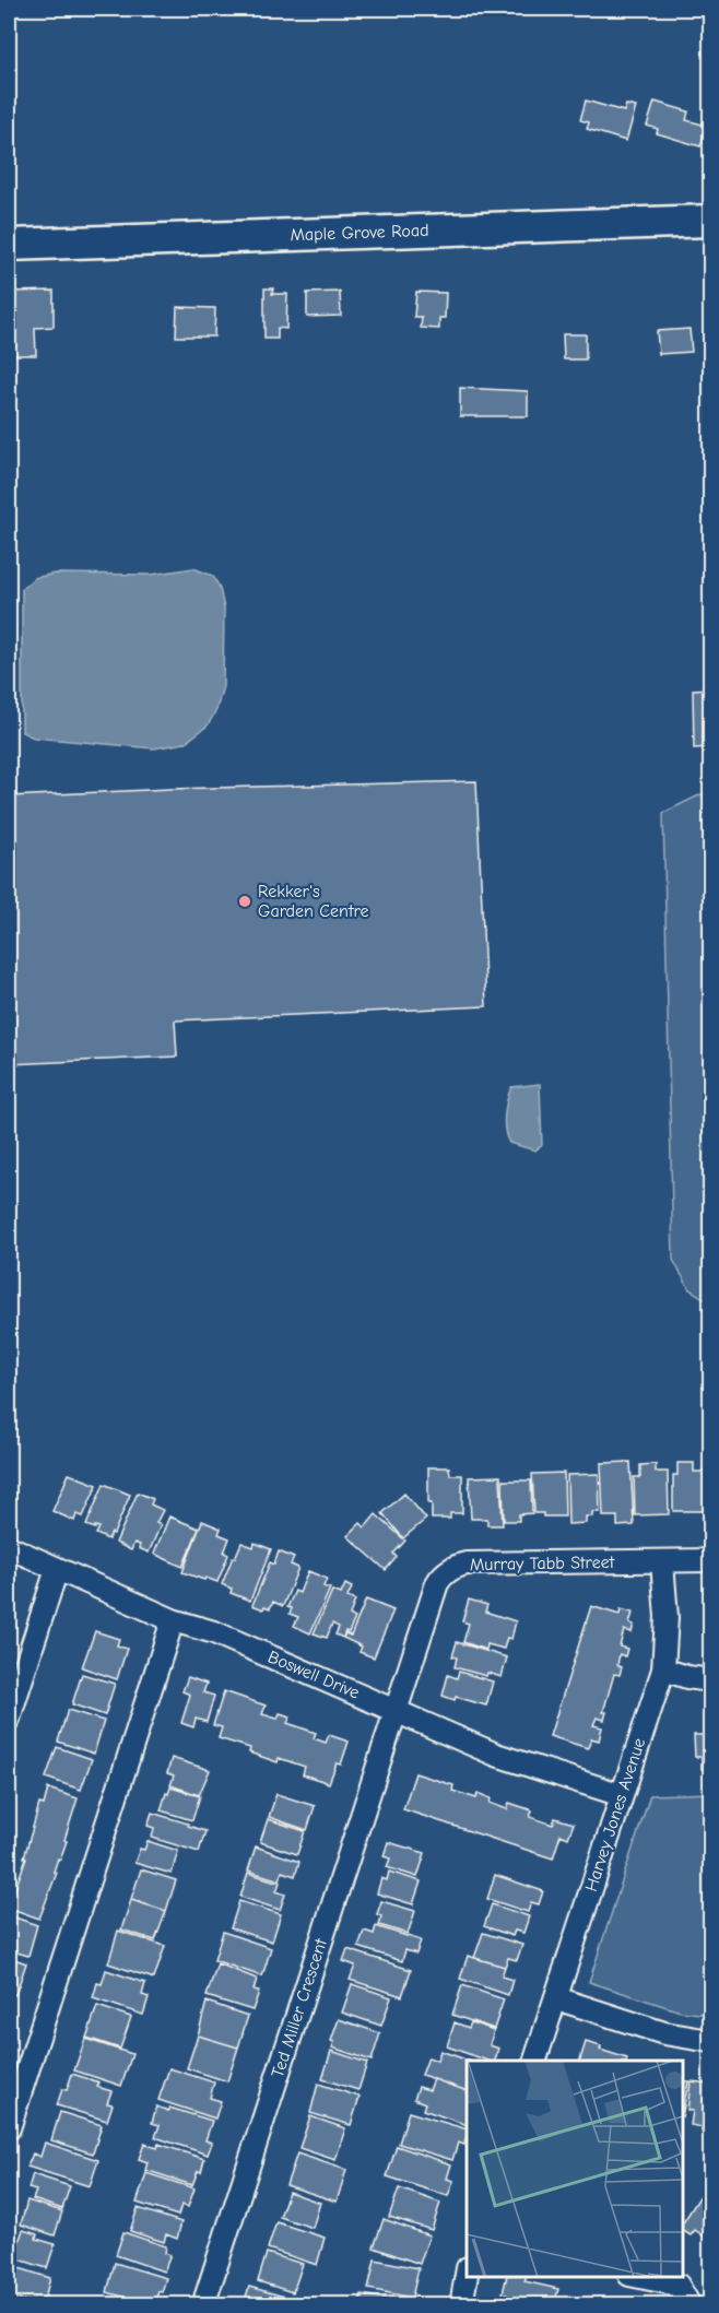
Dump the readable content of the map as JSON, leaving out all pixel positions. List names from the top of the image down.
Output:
{
  "streets": {
    "street": [
      "Maple Grove Road",
      "Murray Tabb Street",
      "Boswell Drive",
      "Harvey Jones Avenue",
      "Ted Miller Crescent"
    ]
  },
  "crossings": [
    ["Murray Tabb Street", "Boswell Drive"],
    ["Murray Tabb Street", "Harvey Jones Avenue"],
    ["Murray Tabb Street", "Ted Miller Crescent"],
    ["Boswell Drive", "Harvey Jones Avenue"],
    ["Boswell Drive", "Ted Miller Crescent"]
  ],
  "places": ["Rekker's Garden Centre"]
}
